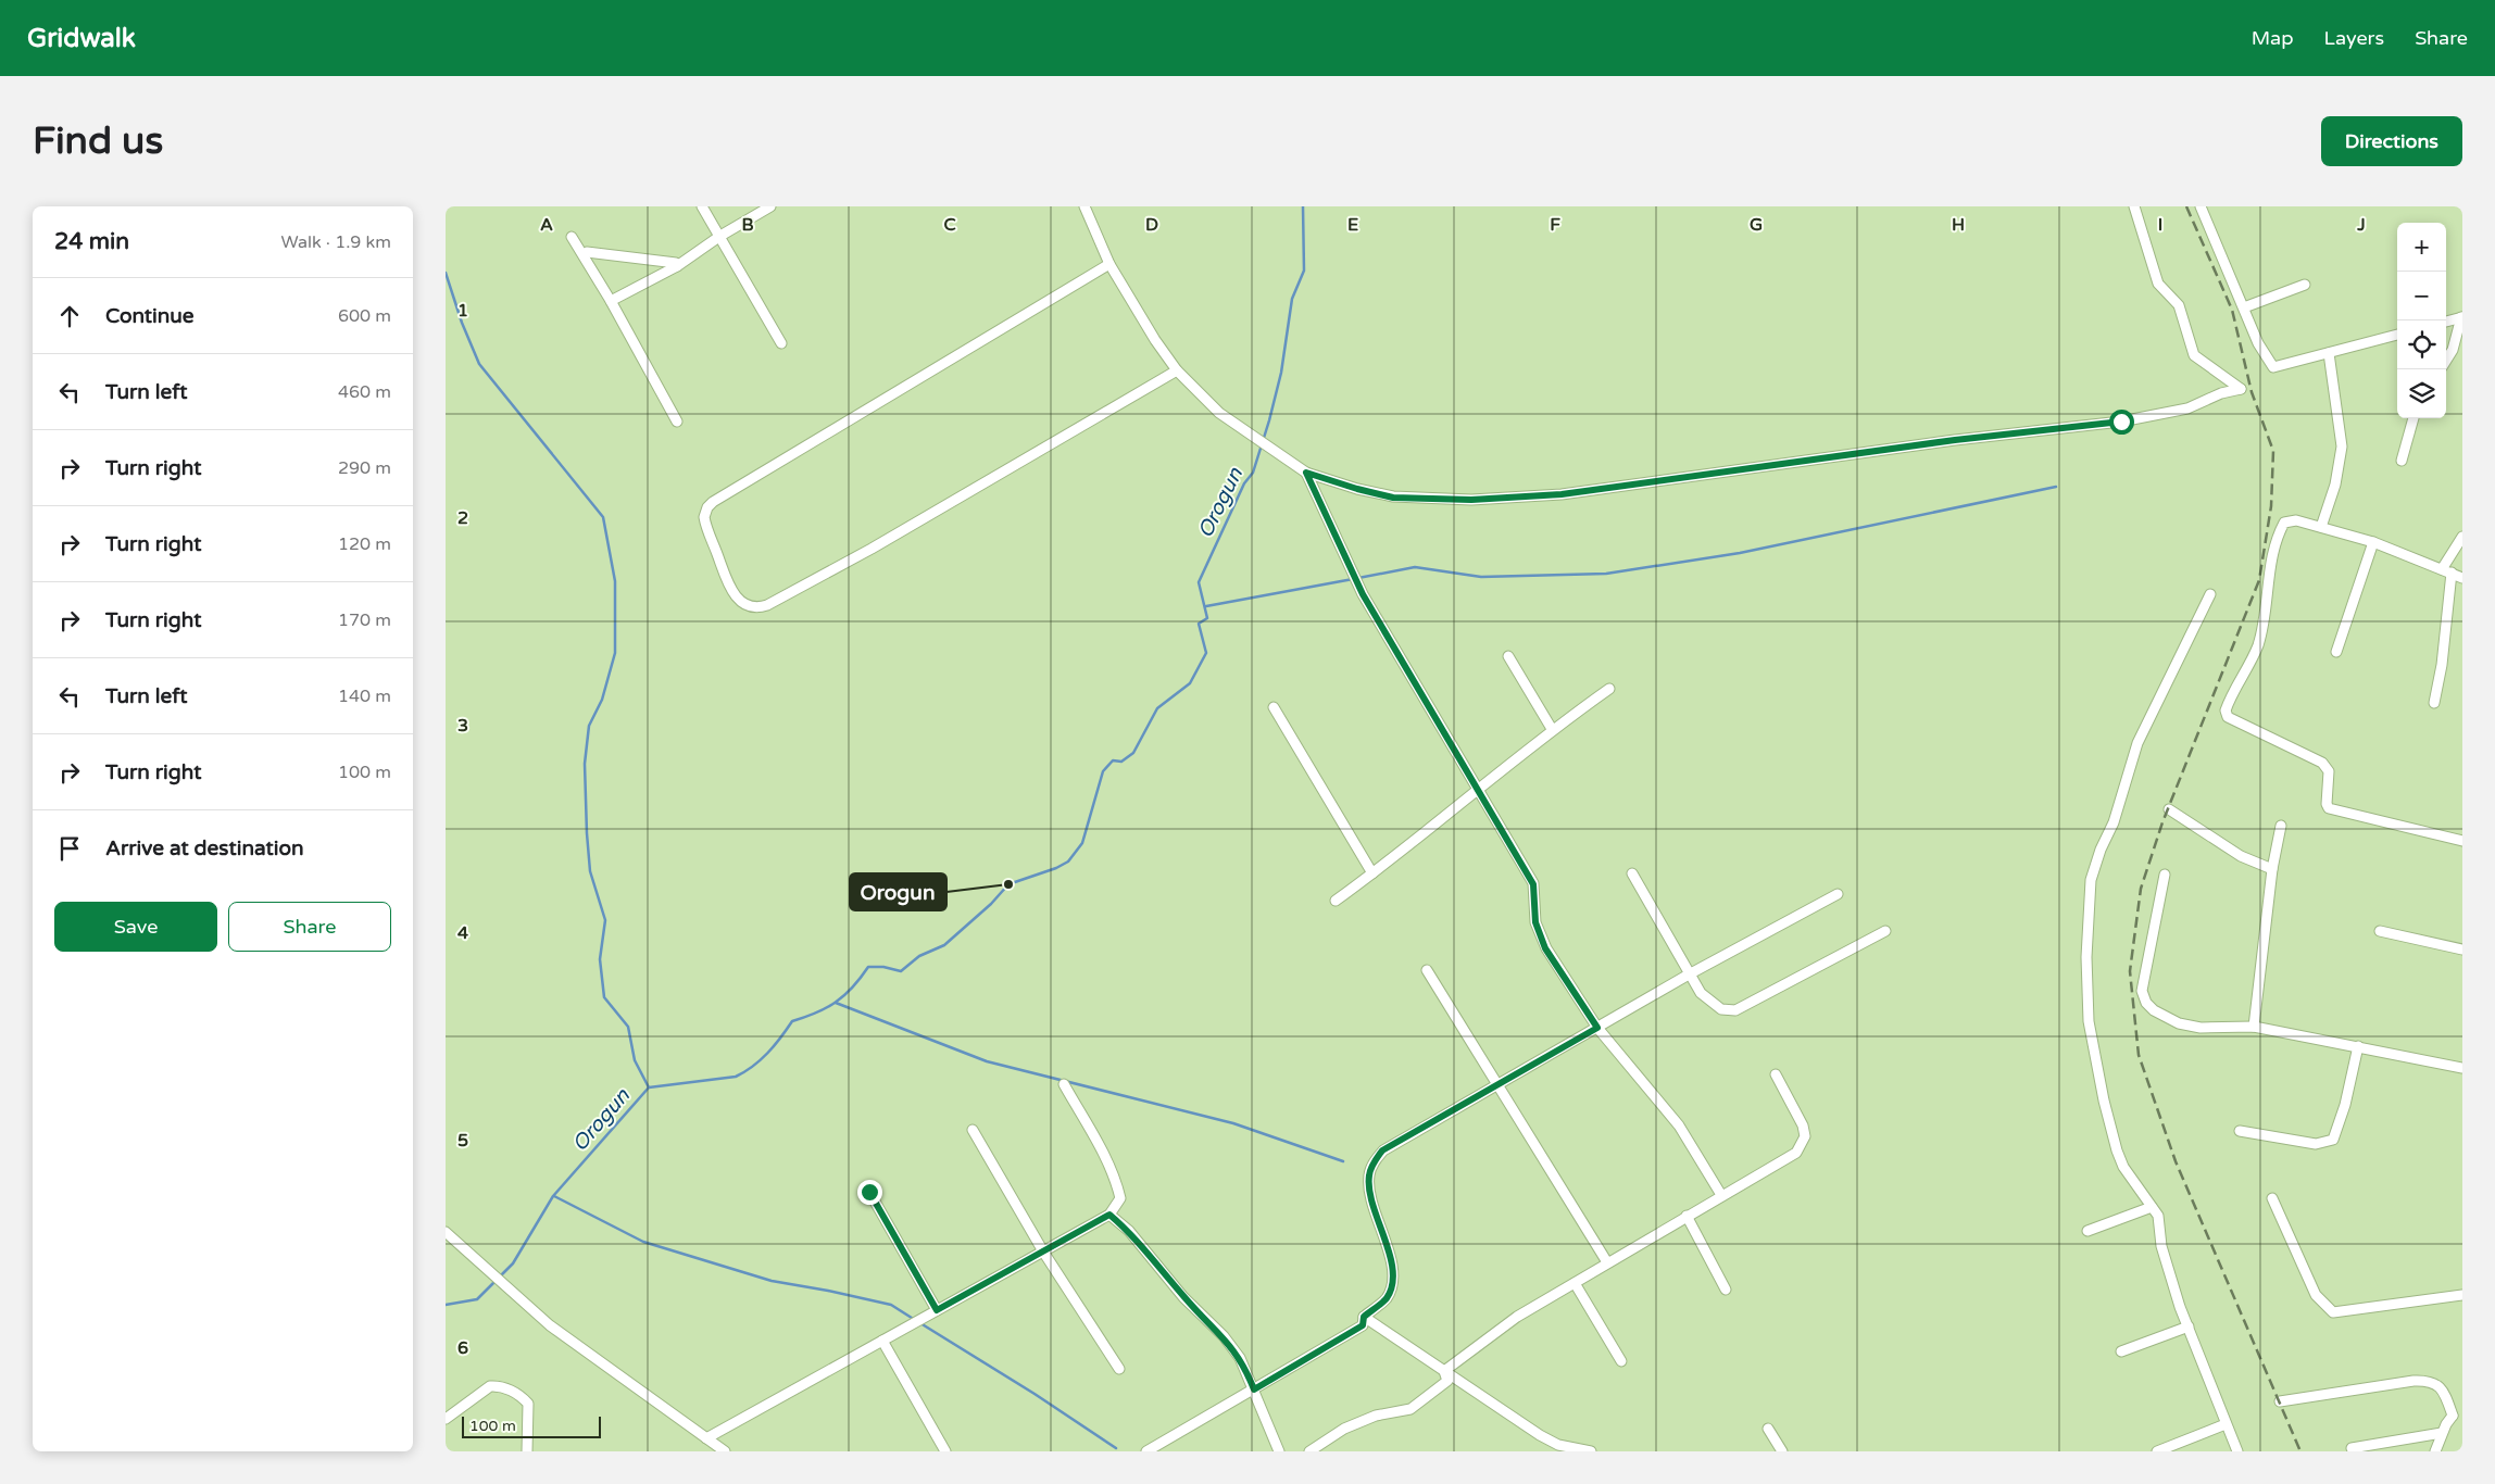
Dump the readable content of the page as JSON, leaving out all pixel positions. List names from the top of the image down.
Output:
{
  "water": ["Orogun"],
  "places": ["Orogun"],
  "scale_bar": "100 m",
  "page": {
    "header": "Gridwalk",
    "nav": ["Map", "Layers", "Share"],
    "buttons": [
      "Directions",
      ["Save", "Share"]
    ],
    "title": "Find us",
    "heading": ["24 min", "Walk · 1.9 km"],
    "map_buttons": ["+", "−"],
    "list": [
      ["Continue", "600 m"],
      ["Turn left", "460 m"],
      ["Turn right", "290 m"],
      ["Turn right", "120 m"],
      ["Turn right", "170 m"],
      ["Turn left", "140 m"],
      ["Turn right", "100 m"],
      "Arrive at destination"
    ],
    "scale": "100 m"
  },
  "grid": {
    "columns": [
      "A",
      "B",
      "C",
      "D",
      "E",
      "F",
      "G",
      "H",
      "I",
      "J"
    ],
    "rows": [
      "1",
      "2",
      "3",
      "4",
      "5",
      "6"
    ]
  }
}
